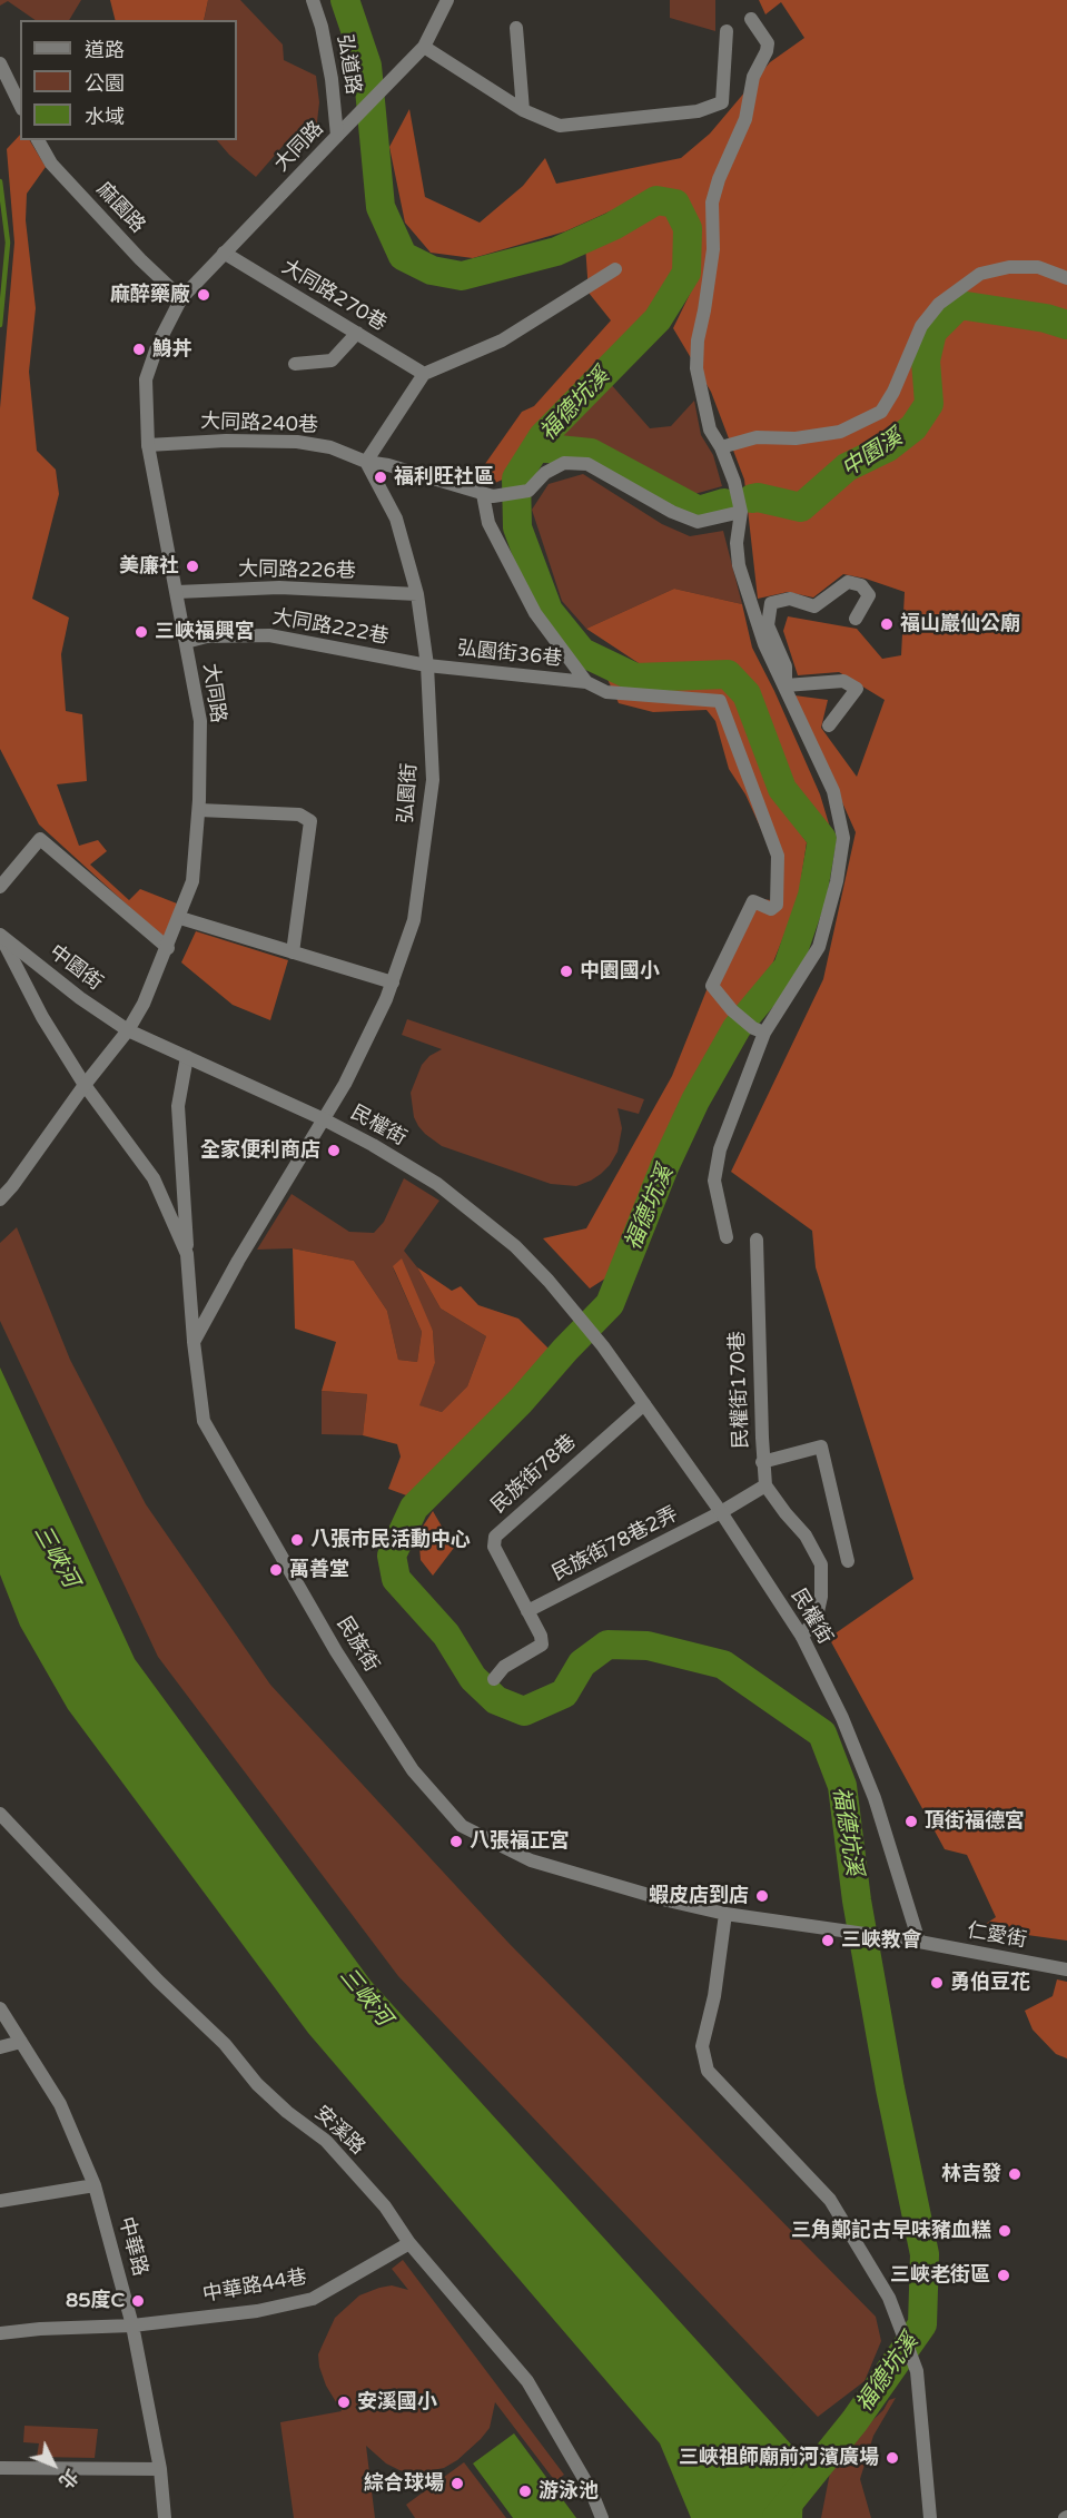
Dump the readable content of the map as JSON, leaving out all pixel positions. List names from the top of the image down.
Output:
{
  "streets": {
    "street": [
      "弘道路",
      "大同路",
      "麻園路",
      "大同路270巷",
      "大同路240巷",
      "大同路226巷",
      "大同路222巷",
      "弘園街36巷",
      "弘園街",
      "中園街",
      "民權街",
      "民權街170巷",
      "民族街78巷",
      "民族街78巷2弄",
      "民族街",
      "仁愛街",
      "安溪路",
      "中華路",
      "中華路44巷"
    ]
  },
  "crossings": [
    ["弘道路", "大同路"],
    ["大同路", "麻園路"],
    ["大同路", "大同路270巷"],
    ["大同路", "大同路240巷"],
    ["大同路", "大同路226巷"],
    ["大同路", "大同路222巷"],
    ["大同路", "中園街"],
    ["大同路", "民權街"],
    ["大同路240巷", "弘園街"],
    ["大同路226巷", "弘園街"],
    ["大同路222巷", "弘園街36巷"],
    ["大同路222巷", "弘園街"],
    ["弘園街36巷", "弘園街"],
    ["弘園街", "民權街"],
    ["中園街", "民權街"],
    ["民權街", "民族街78巷"],
    ["民權街", "民族街78巷2弄"],
    ["民權街", "民族街"],
    ["民權街", "仁愛街"],
    ["民族街78巷", "民族街78巷2弄"],
    ["民族街", "仁愛街"],
    ["安溪路", "中華路44巷"],
    ["中華路", "中華路44巷"]
  ],
  "water": ["福德坑溪", "中園溪", "三峽河"],
  "places": [
    "麻醉藥廠",
    "鯓丼",
    "福利旺社區",
    "美廉社",
    "福山巖仙公廟",
    "三峽福興宮",
    "中園國小",
    "全家便利商店",
    "八張市民活動中心",
    "萬善堂",
    "頂街福德宮",
    "八張福正宮",
    "蝦皮店到店",
    "三峽教會",
    "勇伯豆花",
    "林吉發",
    "三角鄭記古早味豬血糕",
    "三峽老街區",
    "85度C",
    "安溪國小",
    "三峽祖師廟前河濱廣場",
    "綜合球場",
    "游泳池"
  ],
  "legend": ["道路", "公園", "水域"],
  "north": "bottom right"
}
